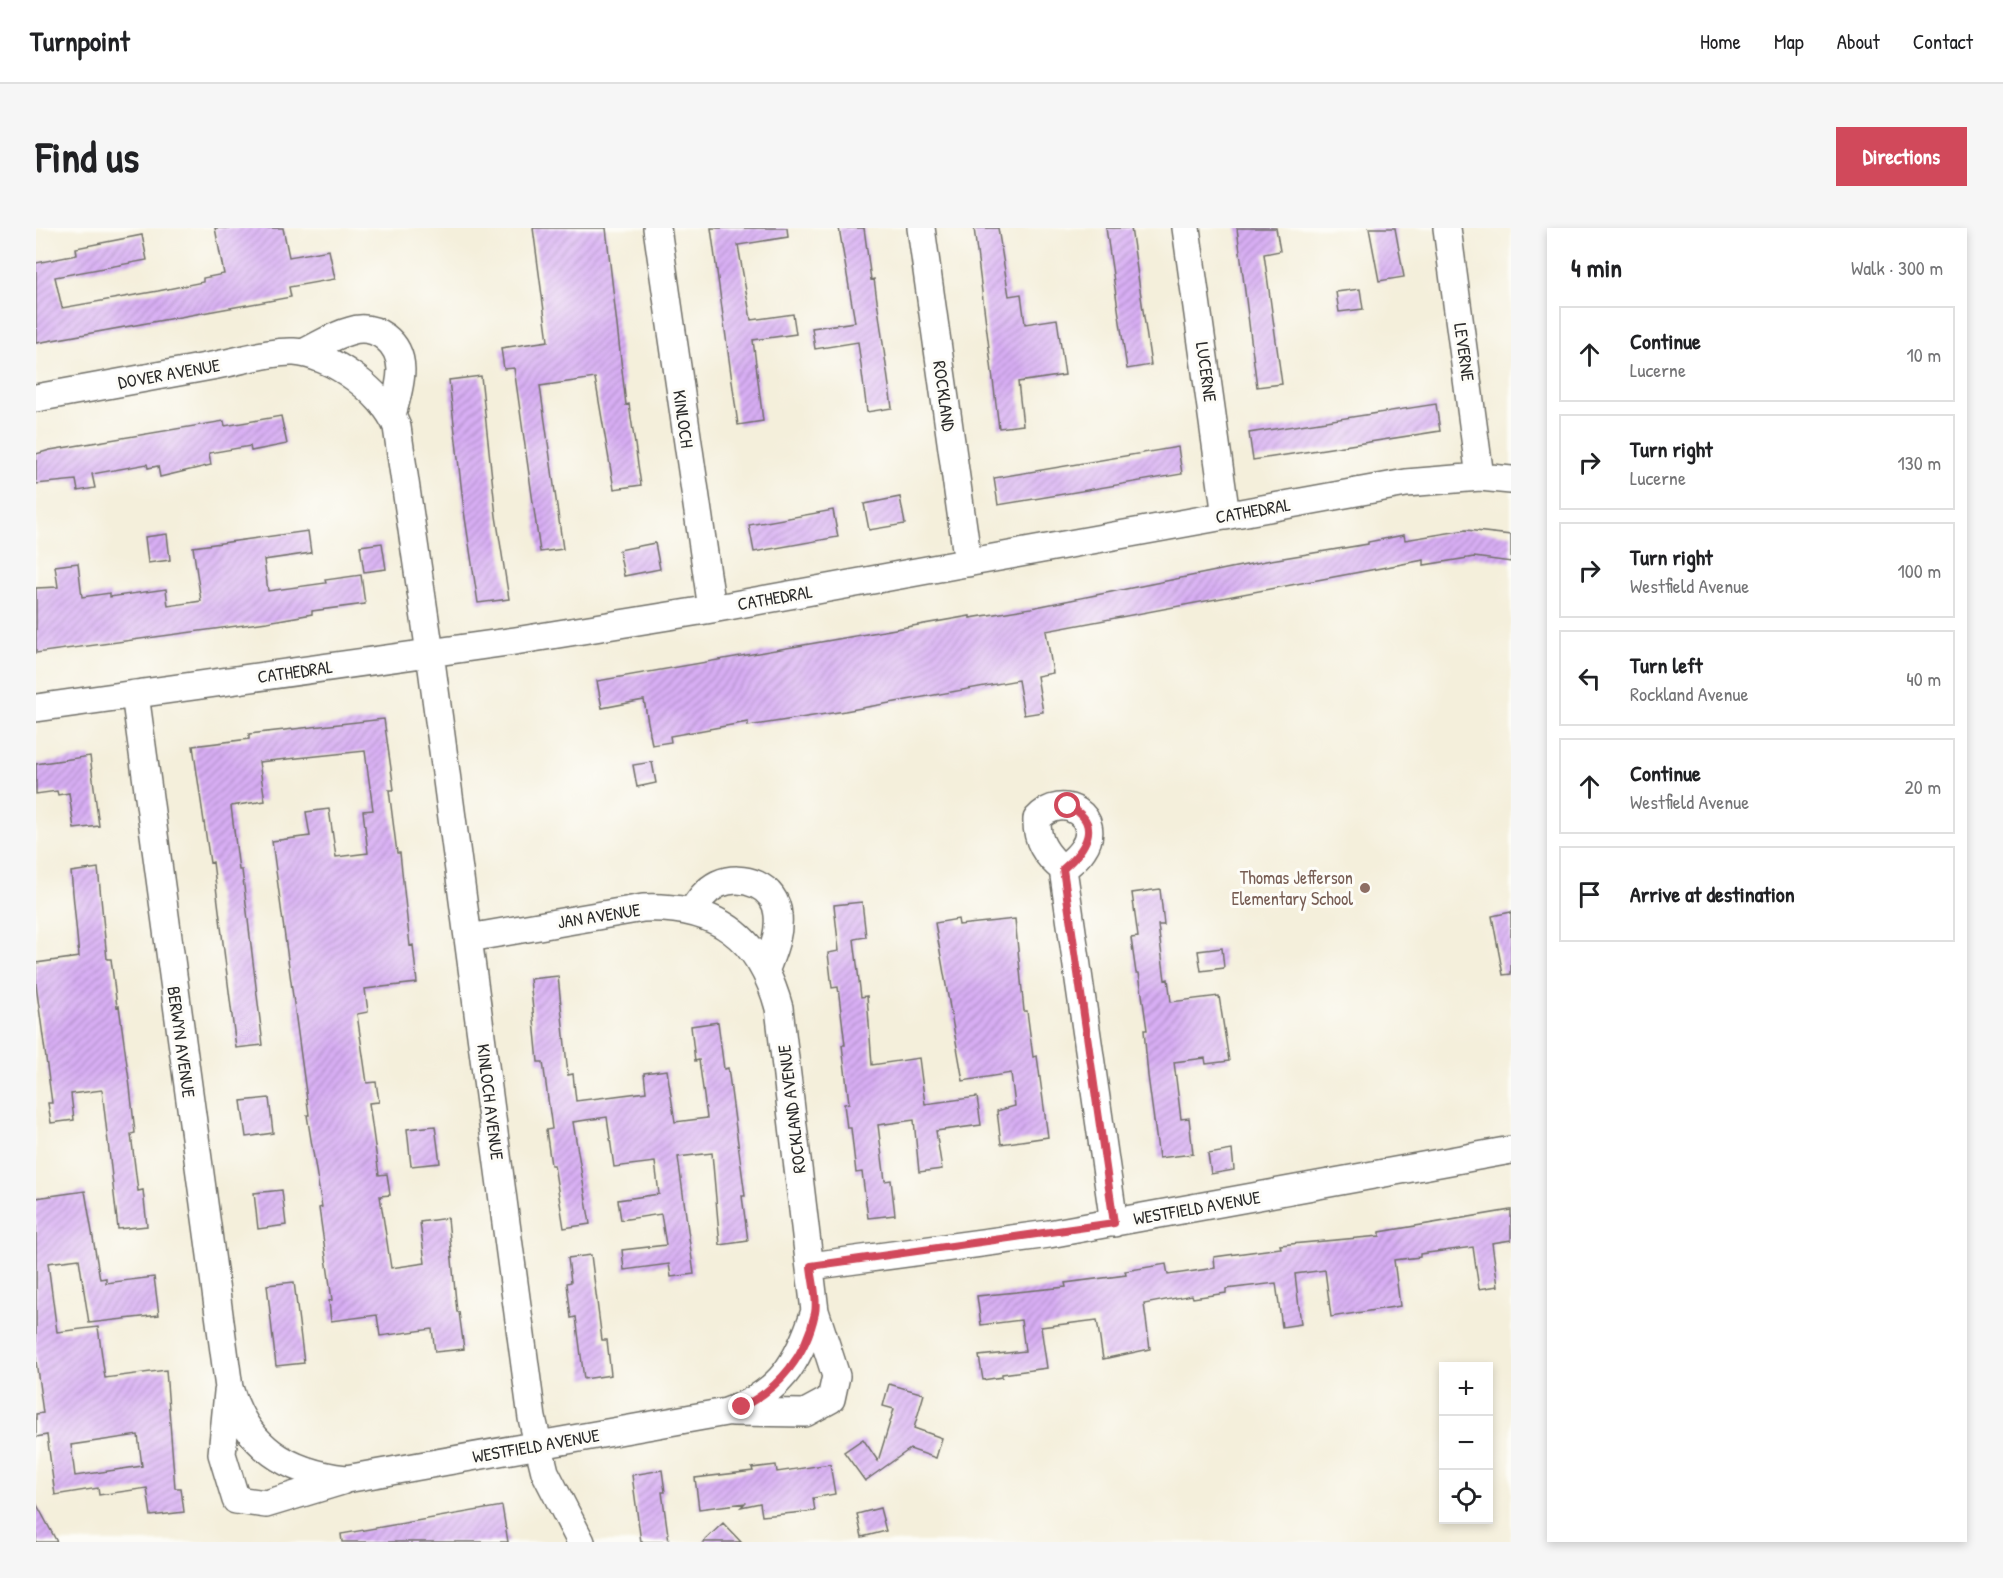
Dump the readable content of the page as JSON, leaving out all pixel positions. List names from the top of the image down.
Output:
{
  "streets": {
    "street": [
      "LEVERNE",
      "LUCERNE",
      "DOVER AVENUE",
      "ROCKLAND",
      "KINLOCH",
      "CATHEDRAL",
      "JAN AVENUE",
      "BERWYN AVENUE",
      "KINLOCH AVENUE",
      "ROCKLAND AVENUE",
      "WESTFIELD AVENUE"
    ]
  },
  "crossings": [
    ["LEVERNE", "CATHEDRAL"],
    ["LUCERNE", "CATHEDRAL"],
    ["DOVER AVENUE", "CATHEDRAL"],
    ["DOVER AVENUE", "KINLOCH AVENUE"],
    ["ROCKLAND", "CATHEDRAL"],
    ["KINLOCH", "CATHEDRAL"],
    ["CATHEDRAL", "BERWYN AVENUE"],
    ["CATHEDRAL", "KINLOCH AVENUE"],
    ["JAN AVENUE", "KINLOCH AVENUE"],
    ["JAN AVENUE", "ROCKLAND AVENUE"],
    ["BERWYN AVENUE", "WESTFIELD AVENUE"],
    ["KINLOCH AVENUE", "WESTFIELD AVENUE"],
    ["ROCKLAND AVENUE", "WESTFIELD AVENUE"]
  ],
  "places": ["Thomas Jefferson Elementary School"],
  "page": {
    "header": "Turnpoint",
    "nav": [
      "Home",
      "Map",
      "About",
      "Contact"
    ],
    "buttons": "Directions",
    "title": "Find us",
    "heading": ["4 min", "Walk · 300 m"],
    "list": [
      ["Continue", "Lucerne", "10 m"],
      ["Turn right", "Lucerne", "130 m"],
      ["Turn right", "Westfield Avenue", "100 m"],
      ["Turn left", "Rockland Avenue", "40 m"],
      ["Continue", "Westfield Avenue", "20 m"],
      "Arrive at destination"
    ],
    "map_buttons": ["+", "−"]
  }
}
